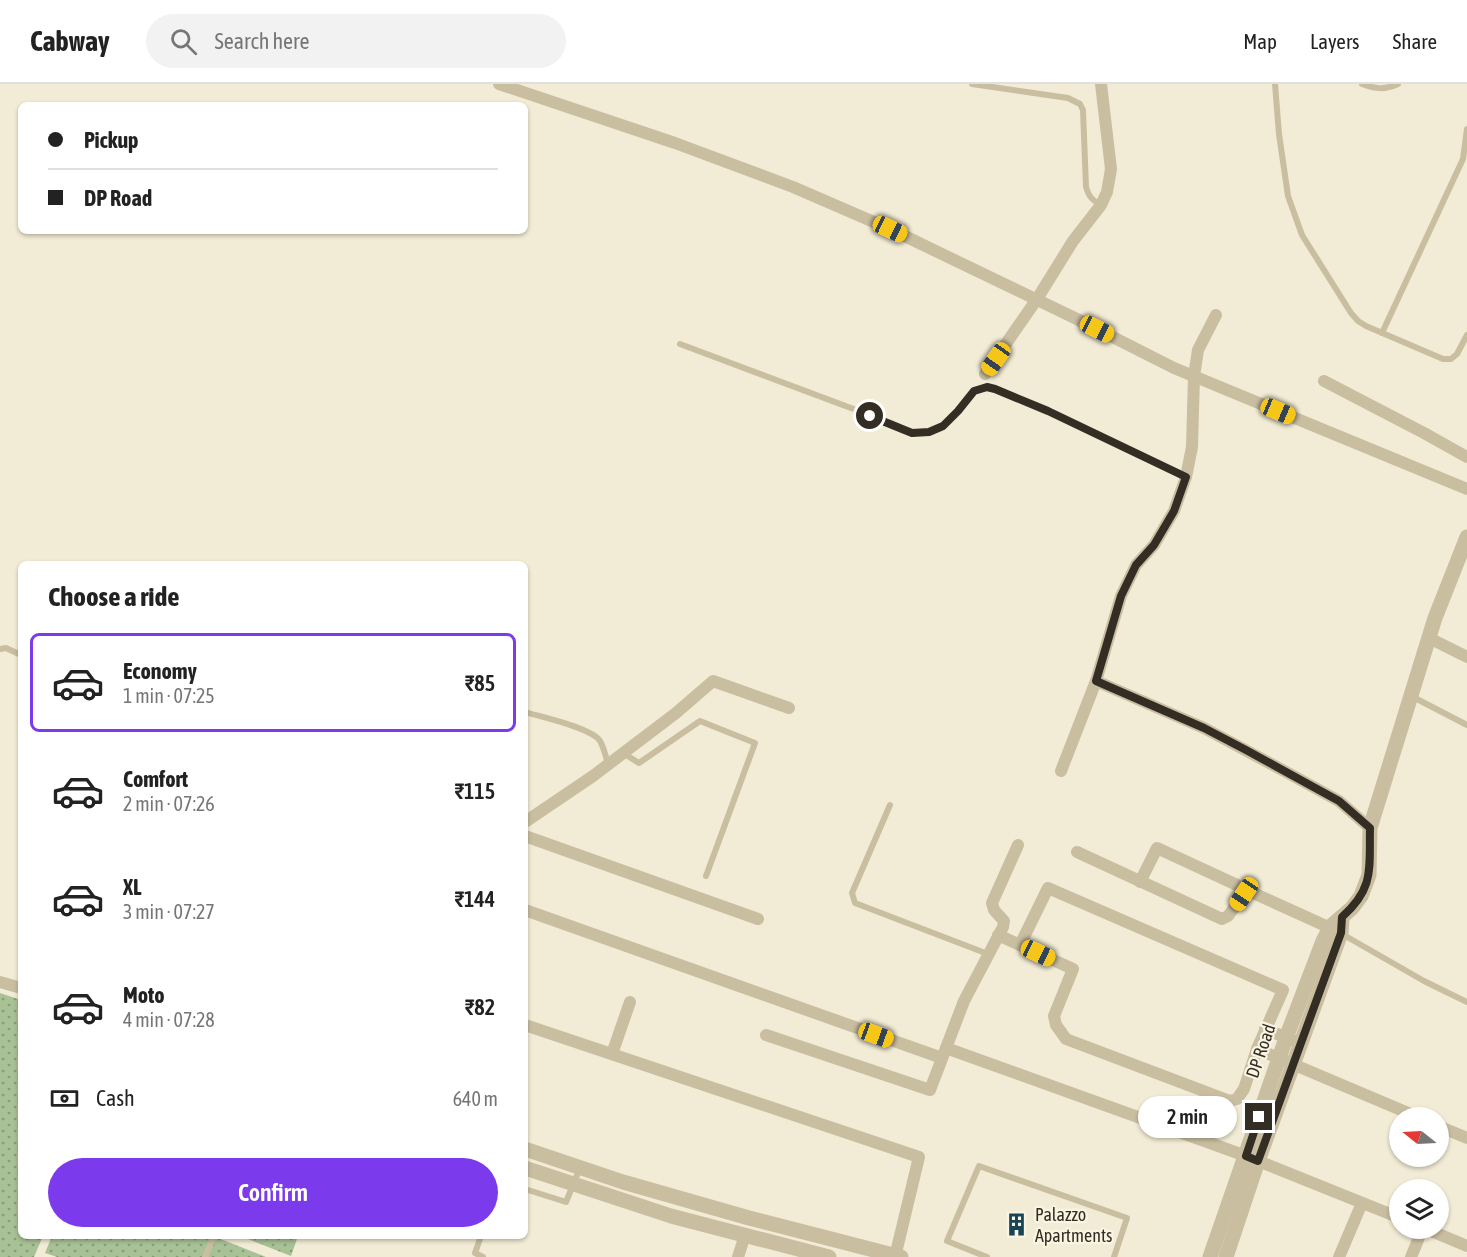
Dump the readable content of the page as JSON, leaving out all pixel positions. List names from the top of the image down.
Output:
{
  "streets": {
    "street": ["DP Road"]
  },
  "places": {
    "building": ["Palazzo Apartments"]
  },
  "north": "left",
  "page": {
    "header": "Cabway",
    "search": "Search here",
    "nav": ["Map", "Layers", "Share"],
    "banner": ["Pickup", "DP Road"],
    "heading": "Choose a ride",
    "list": [
      {
        "name": "Economy",
        "note": "1 min · 07:25",
        "value": "₹85"
      },
      {
        "name": "Comfort",
        "note": "2 min · 07:26",
        "value": "₹115"
      },
      {
        "name": "XL",
        "note": "3 min · 07:27",
        "value": "₹144"
      },
      {
        "name": "Moto",
        "note": "4 min · 07:28",
        "value": "₹82"
      }
    ],
    "pay": ["Cash", "640 m"],
    "bubble": "2 min",
    "buttons": "Confirm"
  }
}
